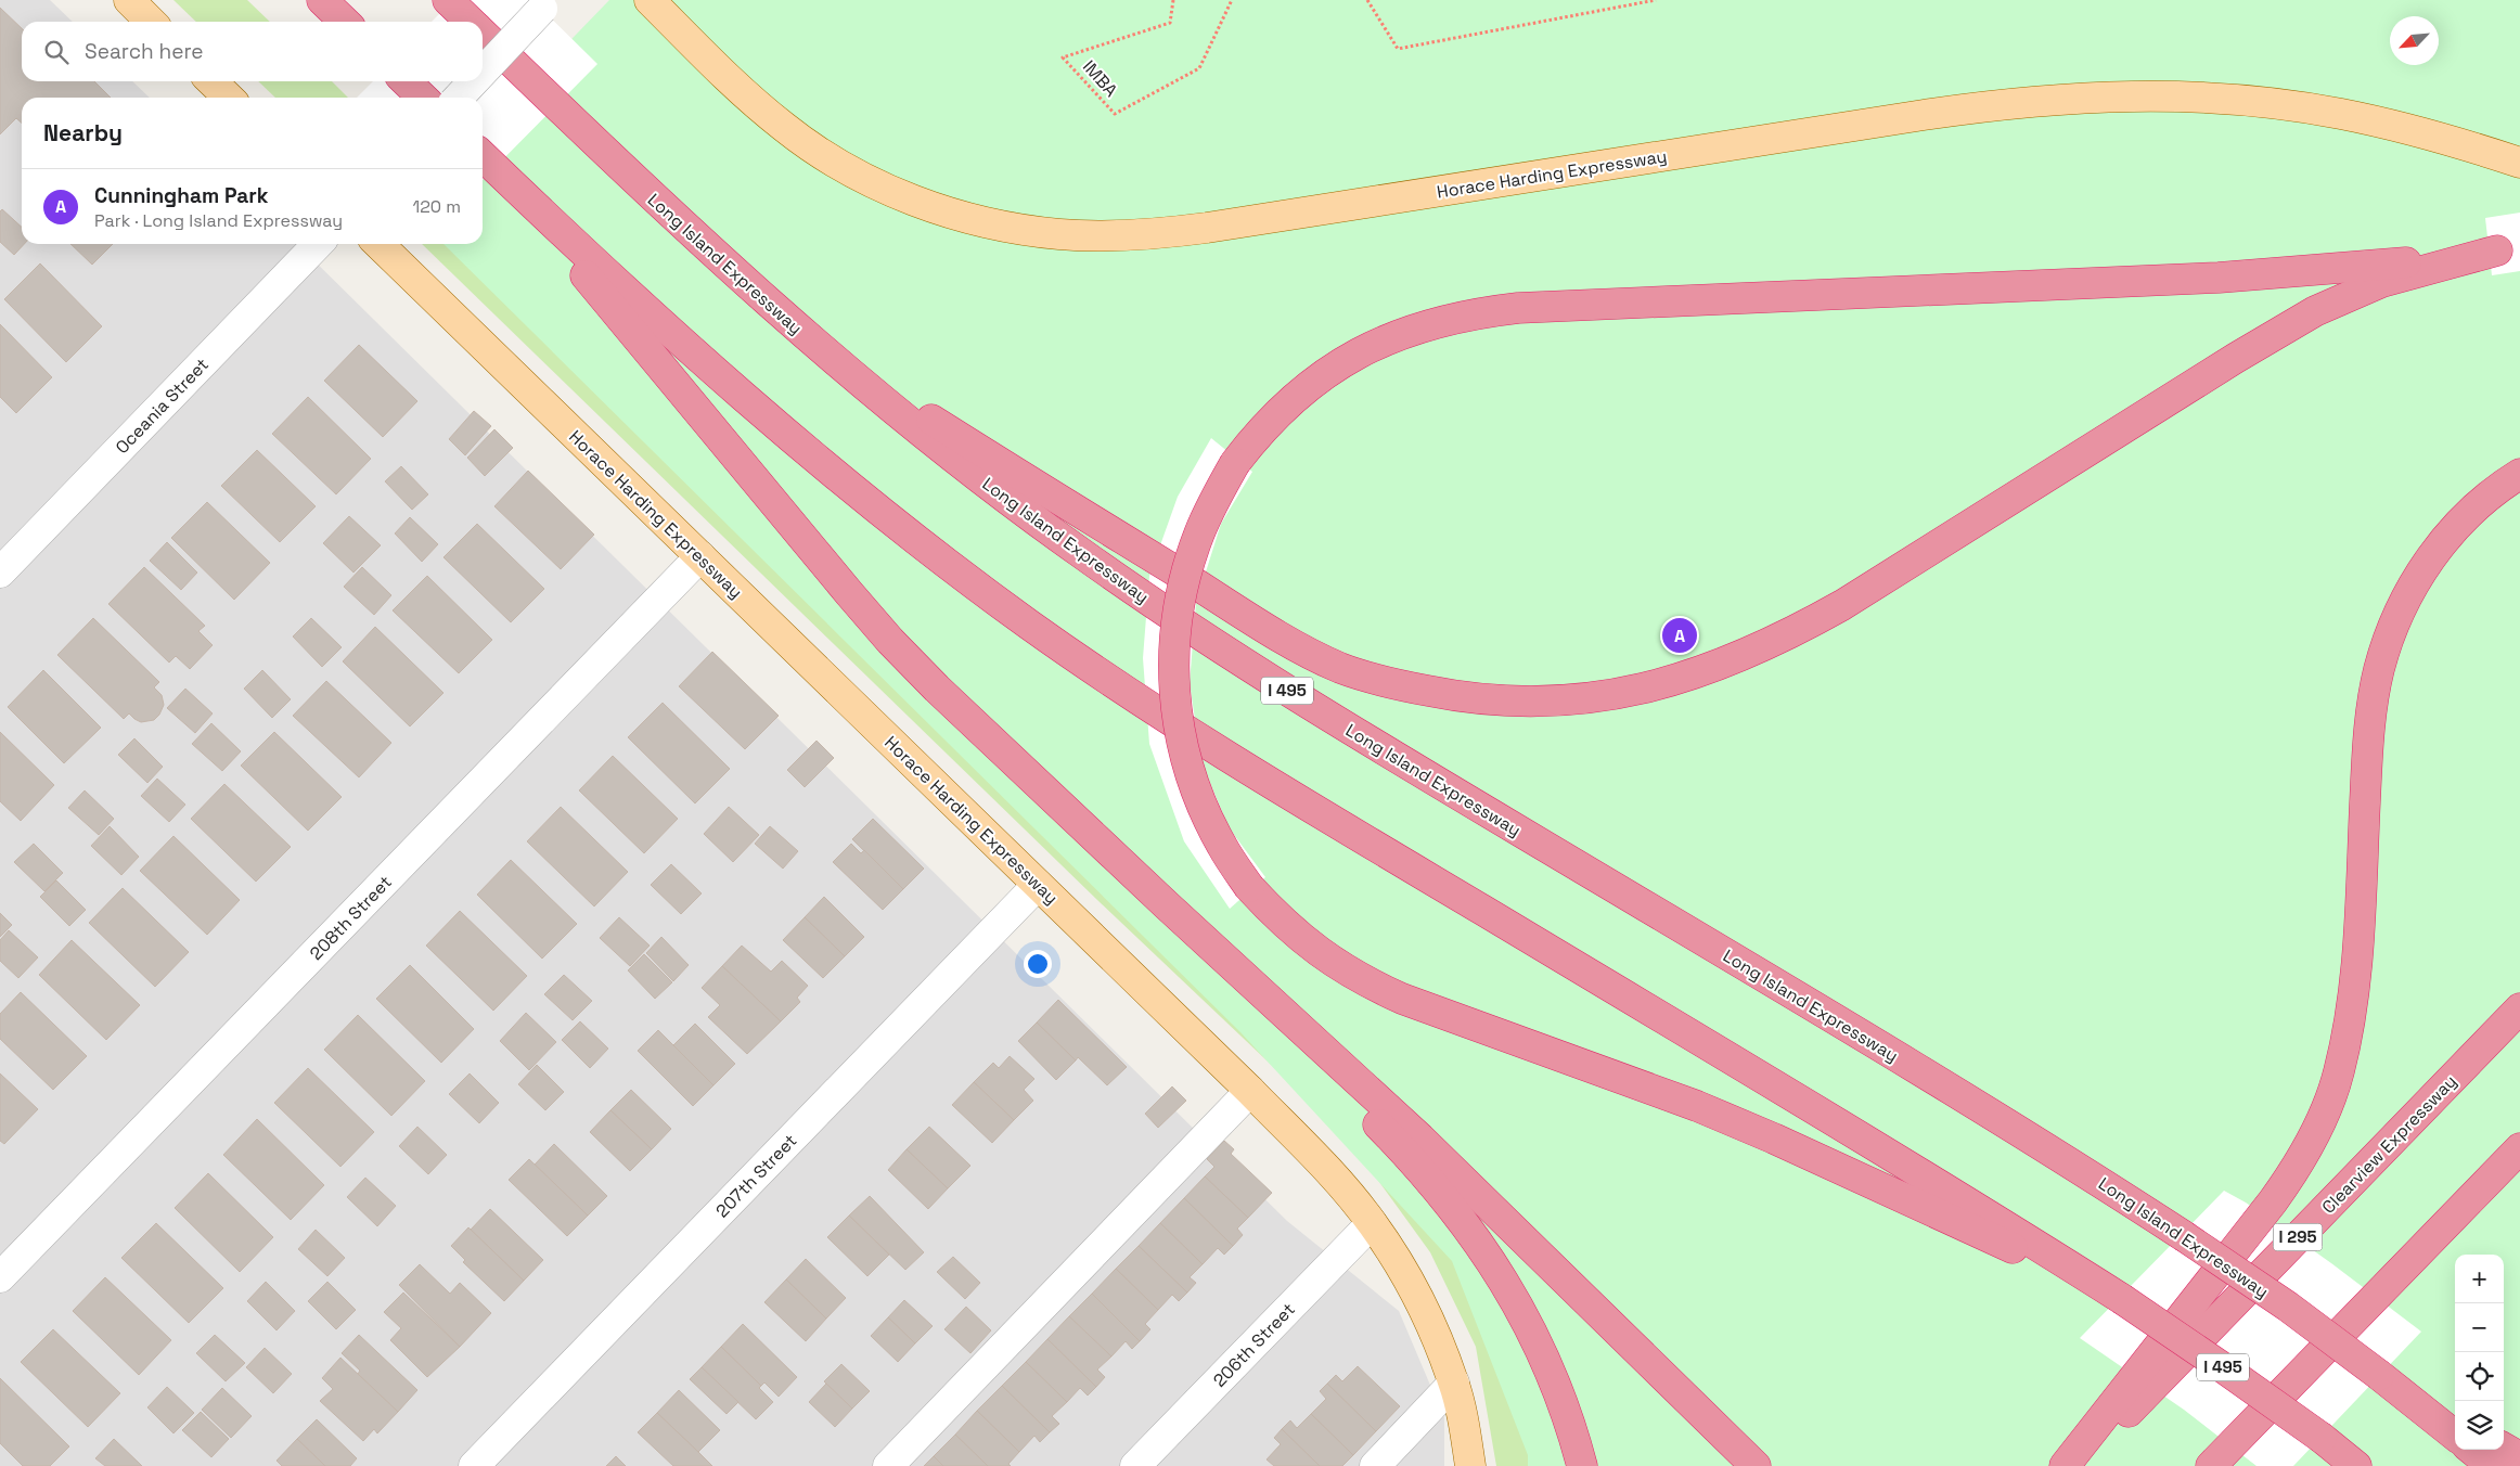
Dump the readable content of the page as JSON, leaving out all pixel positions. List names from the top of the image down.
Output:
{
  "streets": {
    "highway": [
      "Long Island Expressway",
      "I 495",
      "Clearview Expressway",
      "I 295"
    ],
    "main road": ["Horace Harding Expressway"],
    "street": [
      "Oceania Street",
      "208th Street",
      "207th Street",
      "206th Street"
    ],
    "path": ["IMBA"]
  },
  "crossings": [
    ["Horace Harding Expressway", "208th Street"],
    ["Horace Harding Expressway", "207th Street"],
    ["Horace Harding Expressway", "206th Street"]
  ],
  "north": "bottom left",
  "page": {
    "search": "Search here",
    "heading": "Nearby",
    "list": [
      {
        "mark": "A",
        "name": "Cunningham Park",
        "note": "Park · Long Island Expressway",
        "value": "120 m"
      }
    ],
    "pins": "A",
    "map_buttons": ["+", "−"]
  }
}
